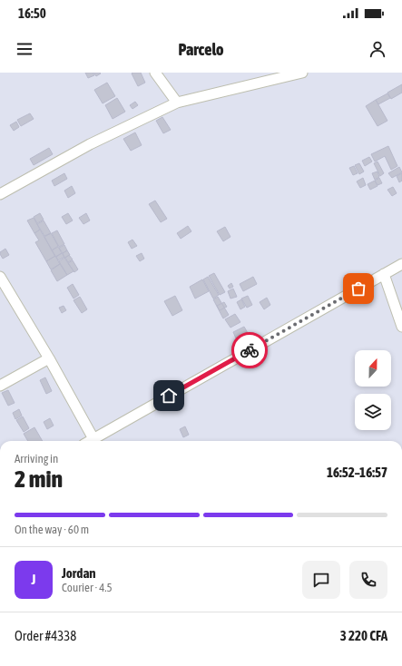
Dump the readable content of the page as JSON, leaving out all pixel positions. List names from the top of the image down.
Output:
{
  "north": "top",
  "page": {
    "status": "16:50",
    "header": "Parcelo",
    "heading": ["2 min", "Arriving in", "16:52–16:57"],
    "panel": [
      "Jordan",
      "Courier · 4.5",
      "Order #4338",
      "3 220 CFA"
    ],
    "bar": "On the way · 60 m",
    "round": "J"
  }
}
